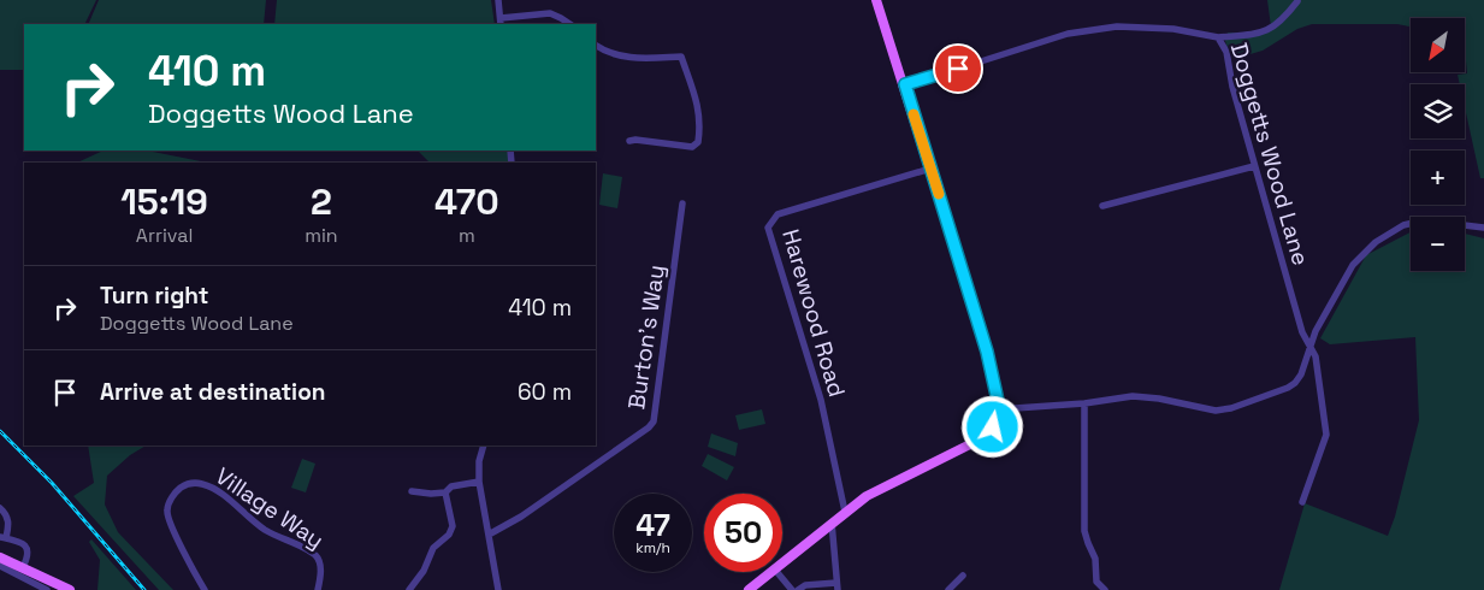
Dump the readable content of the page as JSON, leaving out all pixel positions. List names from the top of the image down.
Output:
{
  "streets": {
    "street": [
      "Doggetts Wood Lane",
      "Harewood Road",
      "Burton's Way",
      "Village Way"
    ]
  },
  "north": "bottom left",
  "page": {
    "map_buttons": ["+", "−"],
    "turn": ["410 m", "Doggetts Wood Lane"],
    "eta": [
      "15:19",
      "Arrival",
      "2",
      "min",
      "470",
      "m"
    ],
    "list": [
      {
        "name": "Turn right",
        "note": "Doggetts Wood Lane",
        "value": "410 m"
      },
      {
        "name": "Arrive at destination",
        "value": "60 m"
      }
    ],
    "speed": "47 km/h",
    "limit": "50"
  }
}
